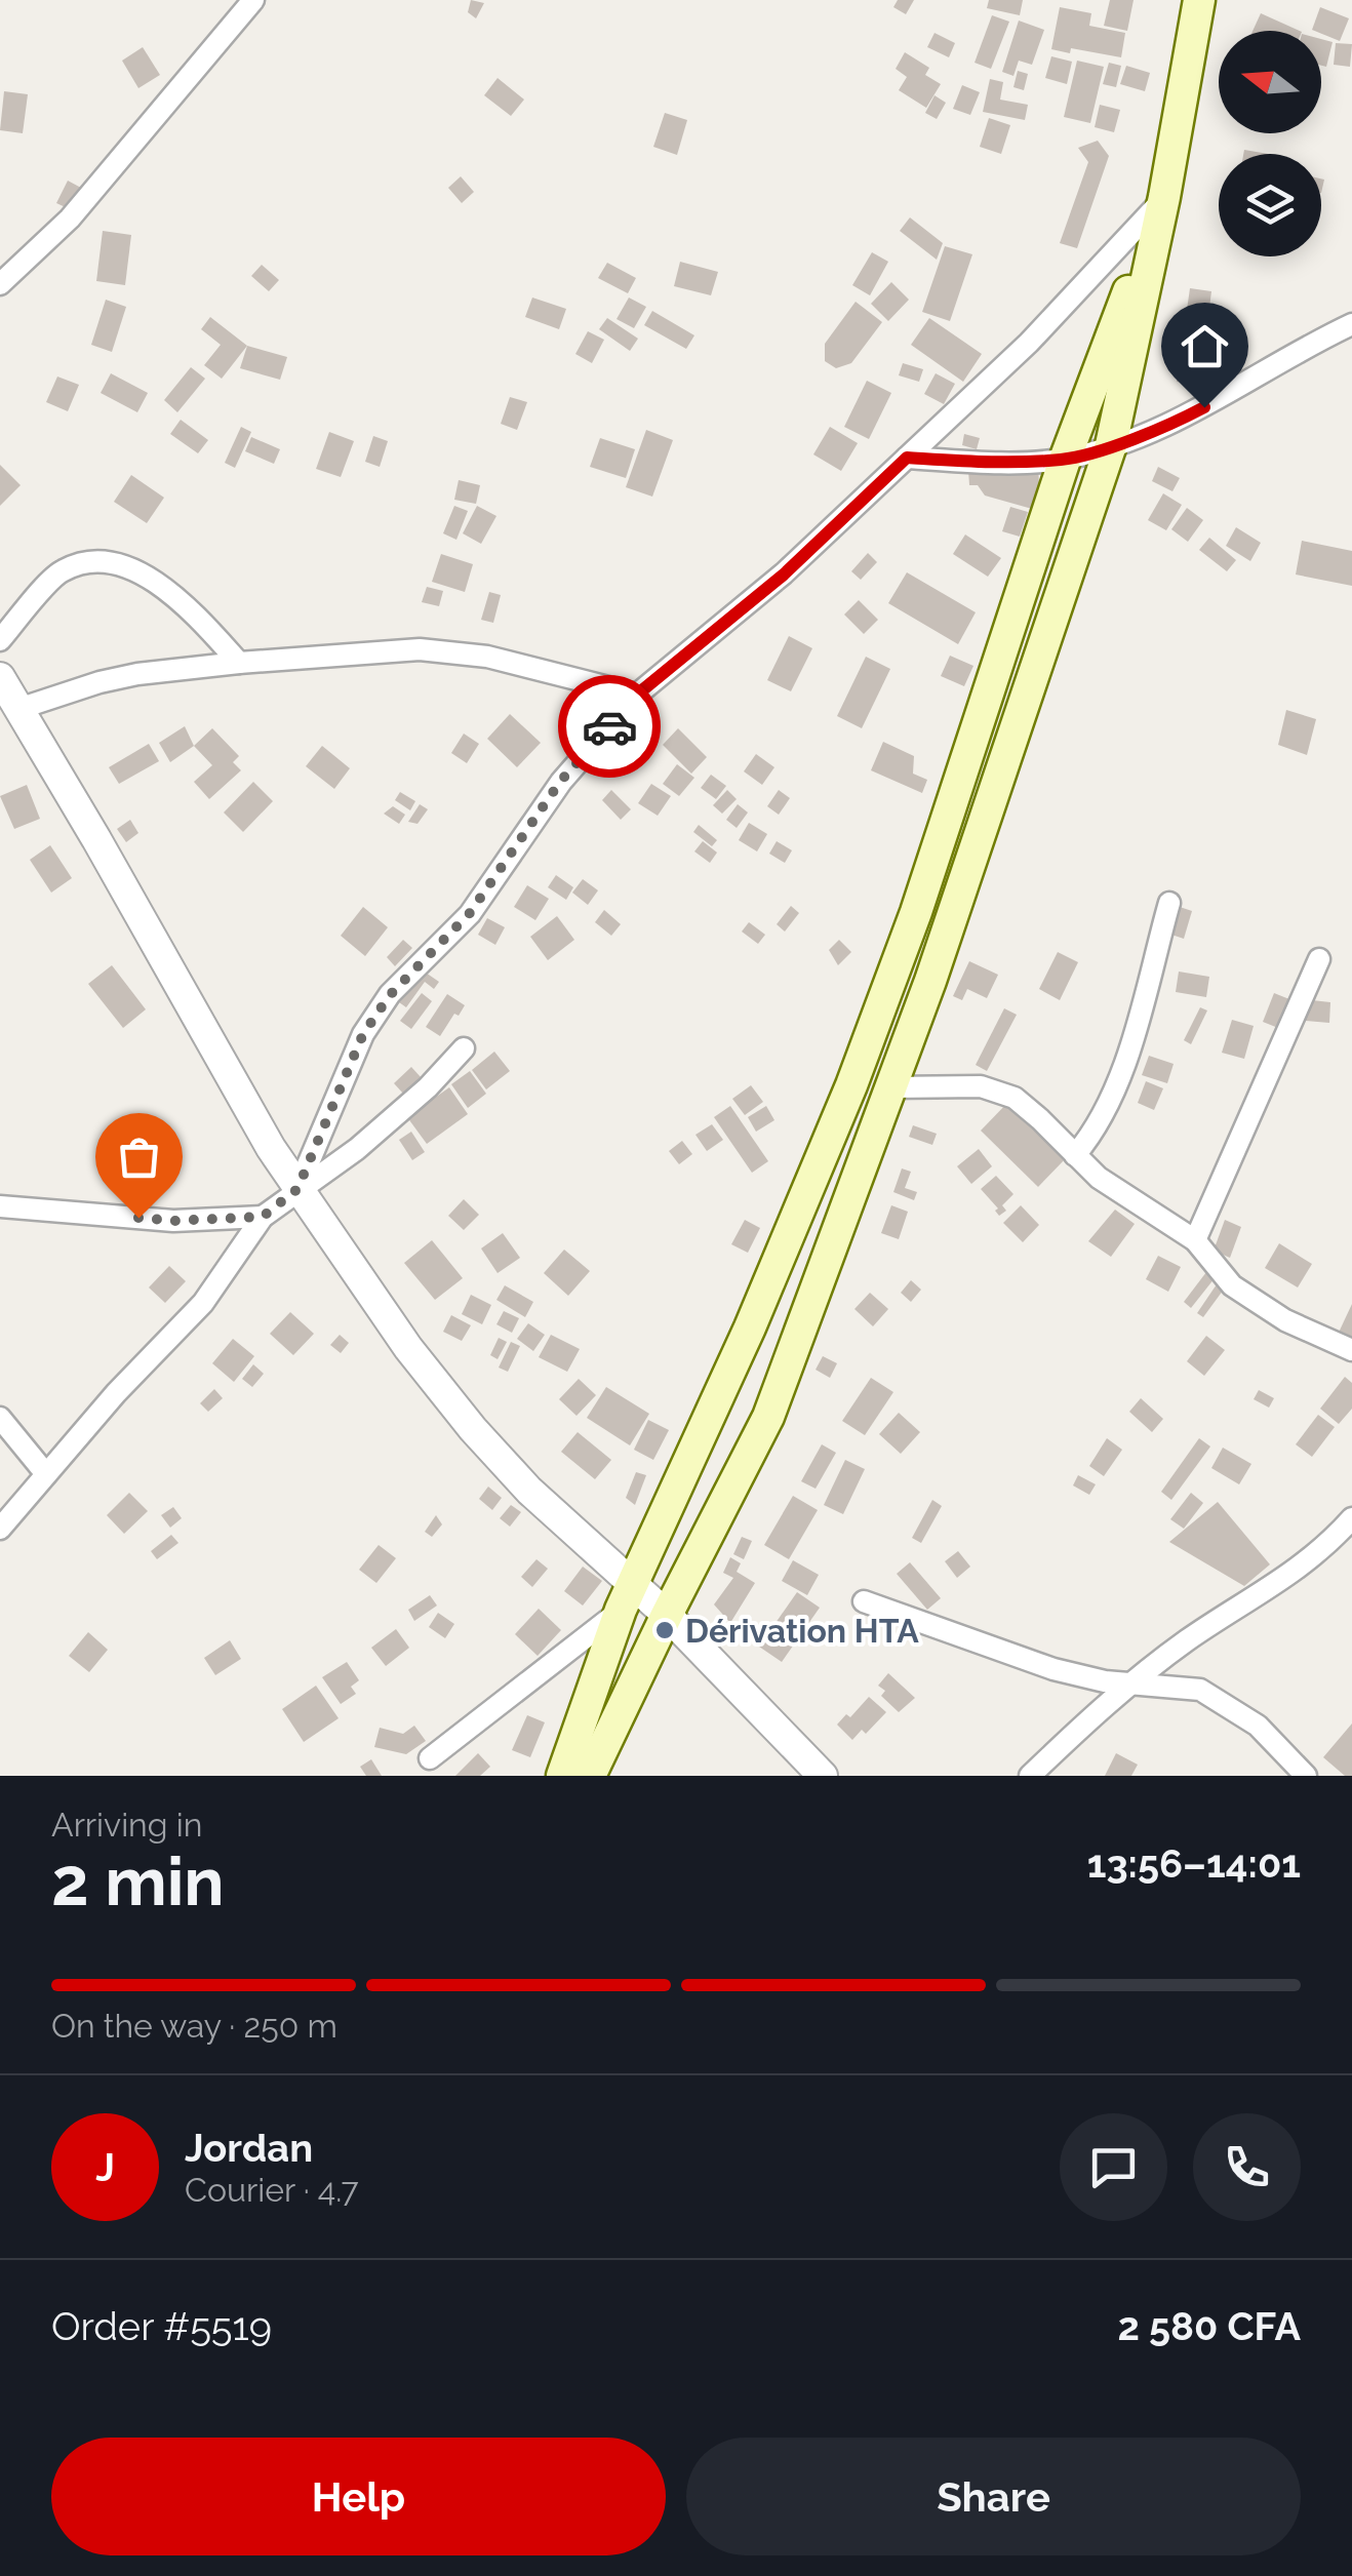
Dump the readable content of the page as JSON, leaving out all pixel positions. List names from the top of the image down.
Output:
{
  "places": ["Dérivation HTA"],
  "north": "left",
  "page": {
    "heading": ["2 min", "Arriving in", "13:56–14:01"],
    "panel": [
      "Jordan",
      "Courier · 4.7",
      "Order #5519",
      "2 580 CFA"
    ],
    "bar": "On the way · 250 m",
    "round": "J",
    "buttons": ["Help", "Share"]
  }
}
